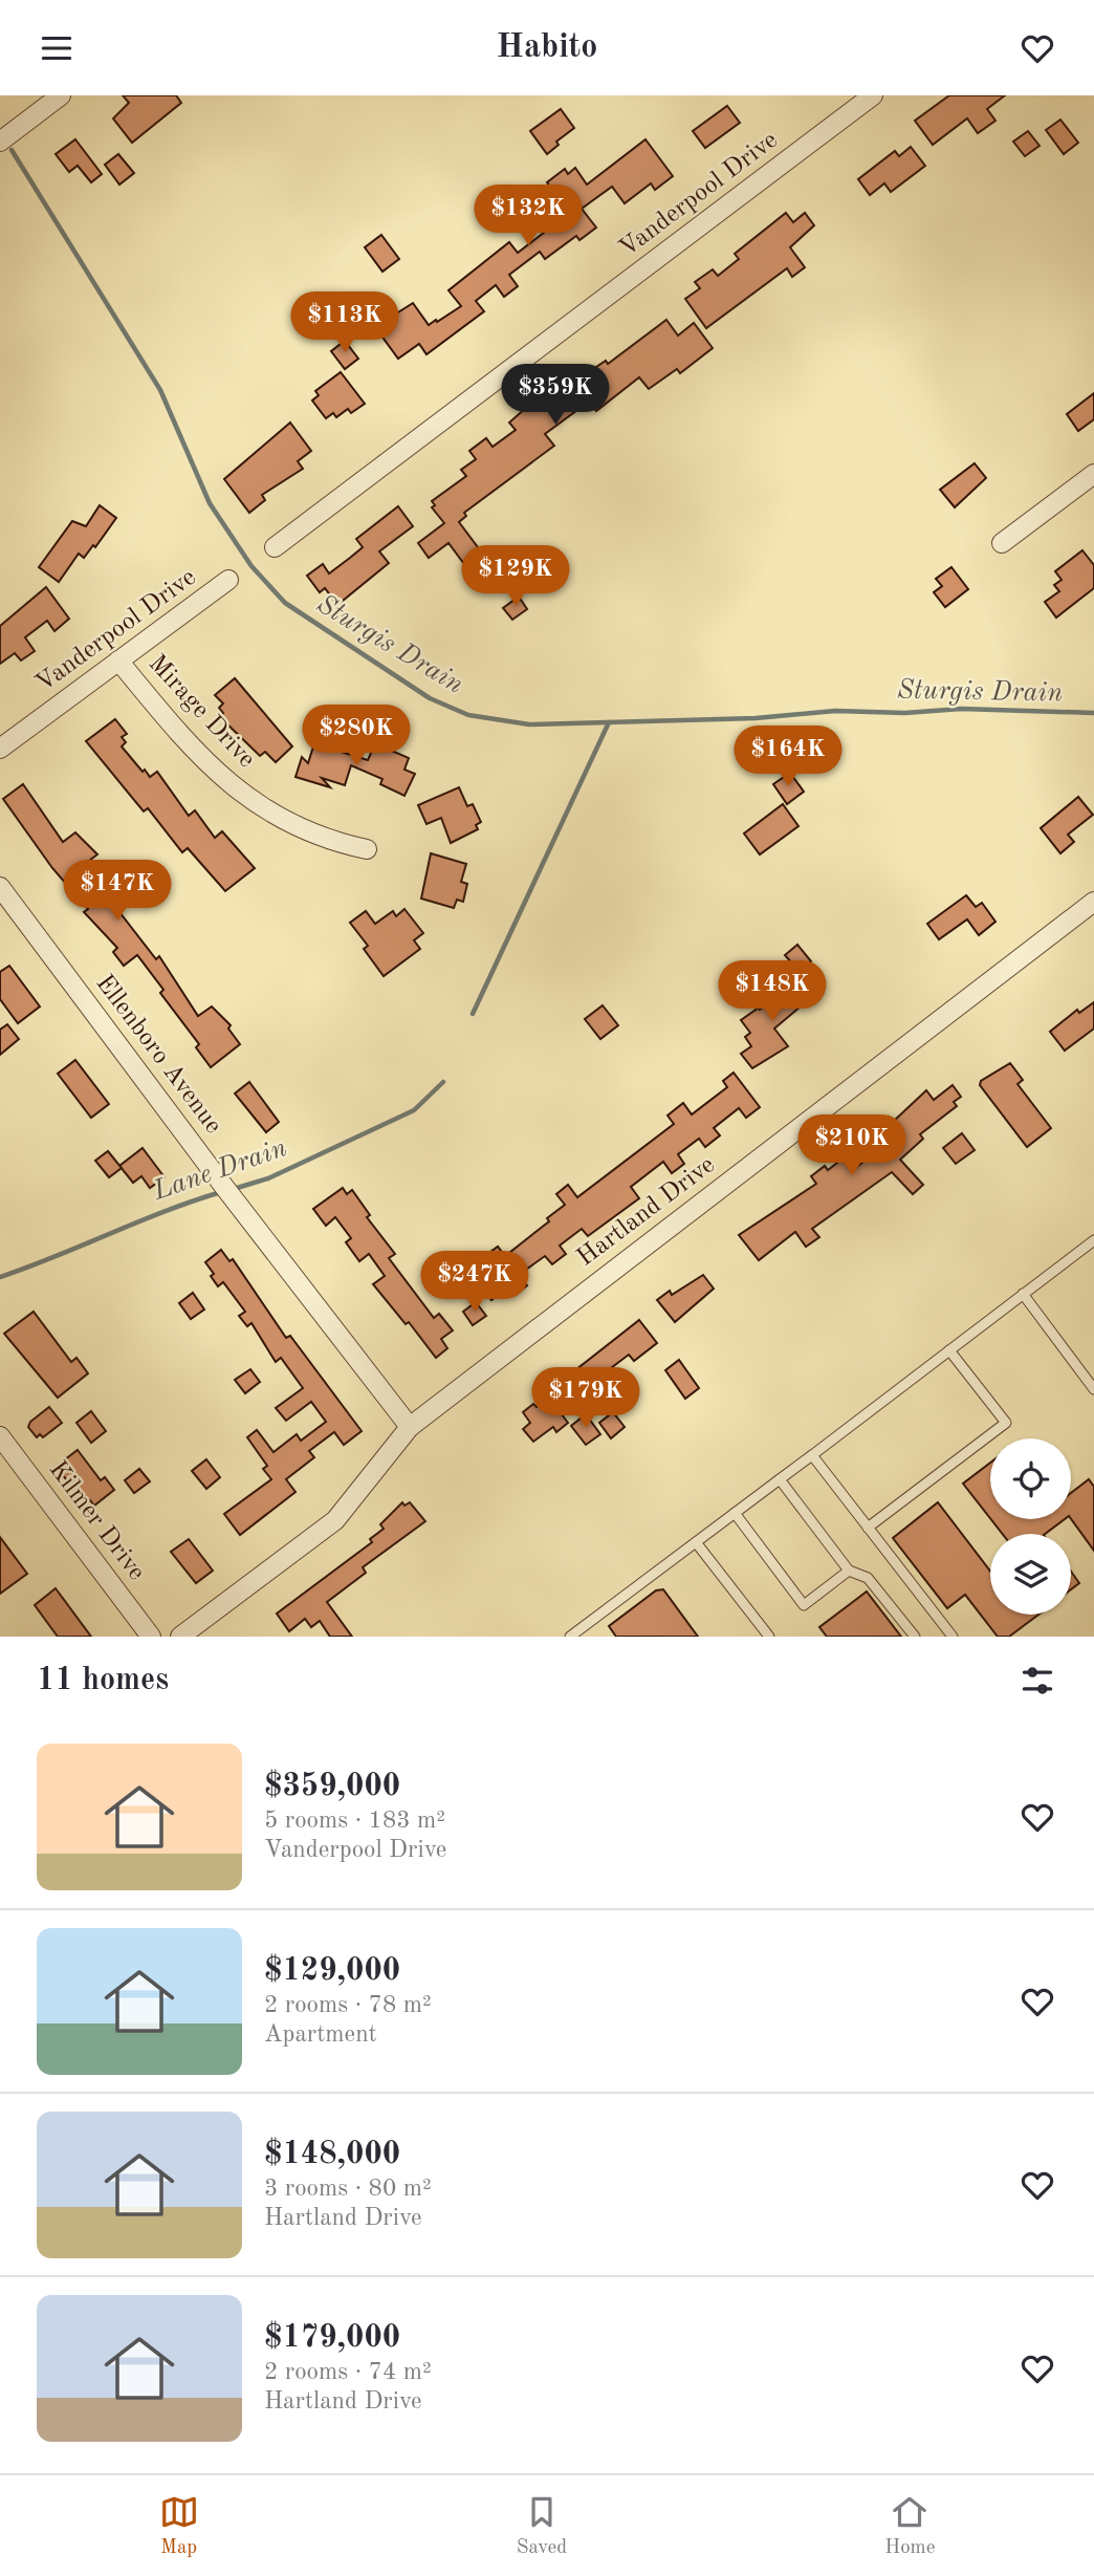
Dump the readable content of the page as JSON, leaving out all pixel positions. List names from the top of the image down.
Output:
{
  "streets": {
    "street": [
      "Vanderpool Drive",
      "Mirage Drive",
      "Ellenboro Avenue",
      "Hartland Drive",
      "Kilmer Drive"
    ]
  },
  "crossings": [
    ["Vanderpool Drive", "Mirage Drive"],
    ["Ellenboro Avenue", "Hartland Drive"]
  ],
  "water": ["Sturgis Drain", "Lane Drain"],
  "page": {
    "header": "Habito",
    "price": [
      "$132K",
      "$113K",
      "$359K",
      "$129K",
      "$280K",
      "$164K",
      "$147K",
      "$148K",
      "$210K",
      "$247K",
      "$179K"
    ],
    "heading": "11 homes",
    "list": [
      {
        "name": "$359,000",
        "note": "5 rooms · 183 m² · Vanderpool Drive"
      },
      {
        "name": "$129,000",
        "note": "2 rooms · 78 m² · Apartment"
      },
      {
        "name": "$148,000",
        "note": "3 rooms · 80 m² · Hartland Drive"
      },
      {
        "name": "$179,000",
        "note": "2 rooms · 74 m² · Hartland Drive"
      }
    ],
    "tabs": ["Map", "Saved", "Home"]
  }
}
